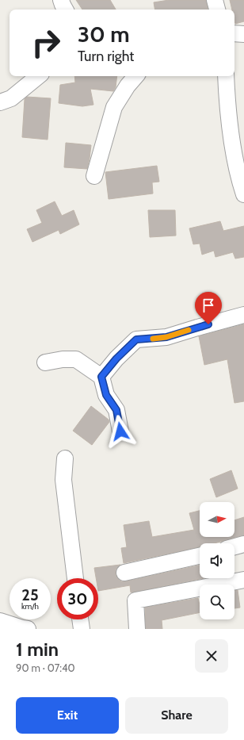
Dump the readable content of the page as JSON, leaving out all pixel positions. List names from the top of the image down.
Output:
{
  "north": "right",
  "page": {
    "turn": ["30 m", "Turn right"],
    "speed": "25 km/h",
    "limit": "30",
    "heading": ["1 min", "90 m · 07:40"],
    "buttons": ["Exit", "Share"]
  }
}
